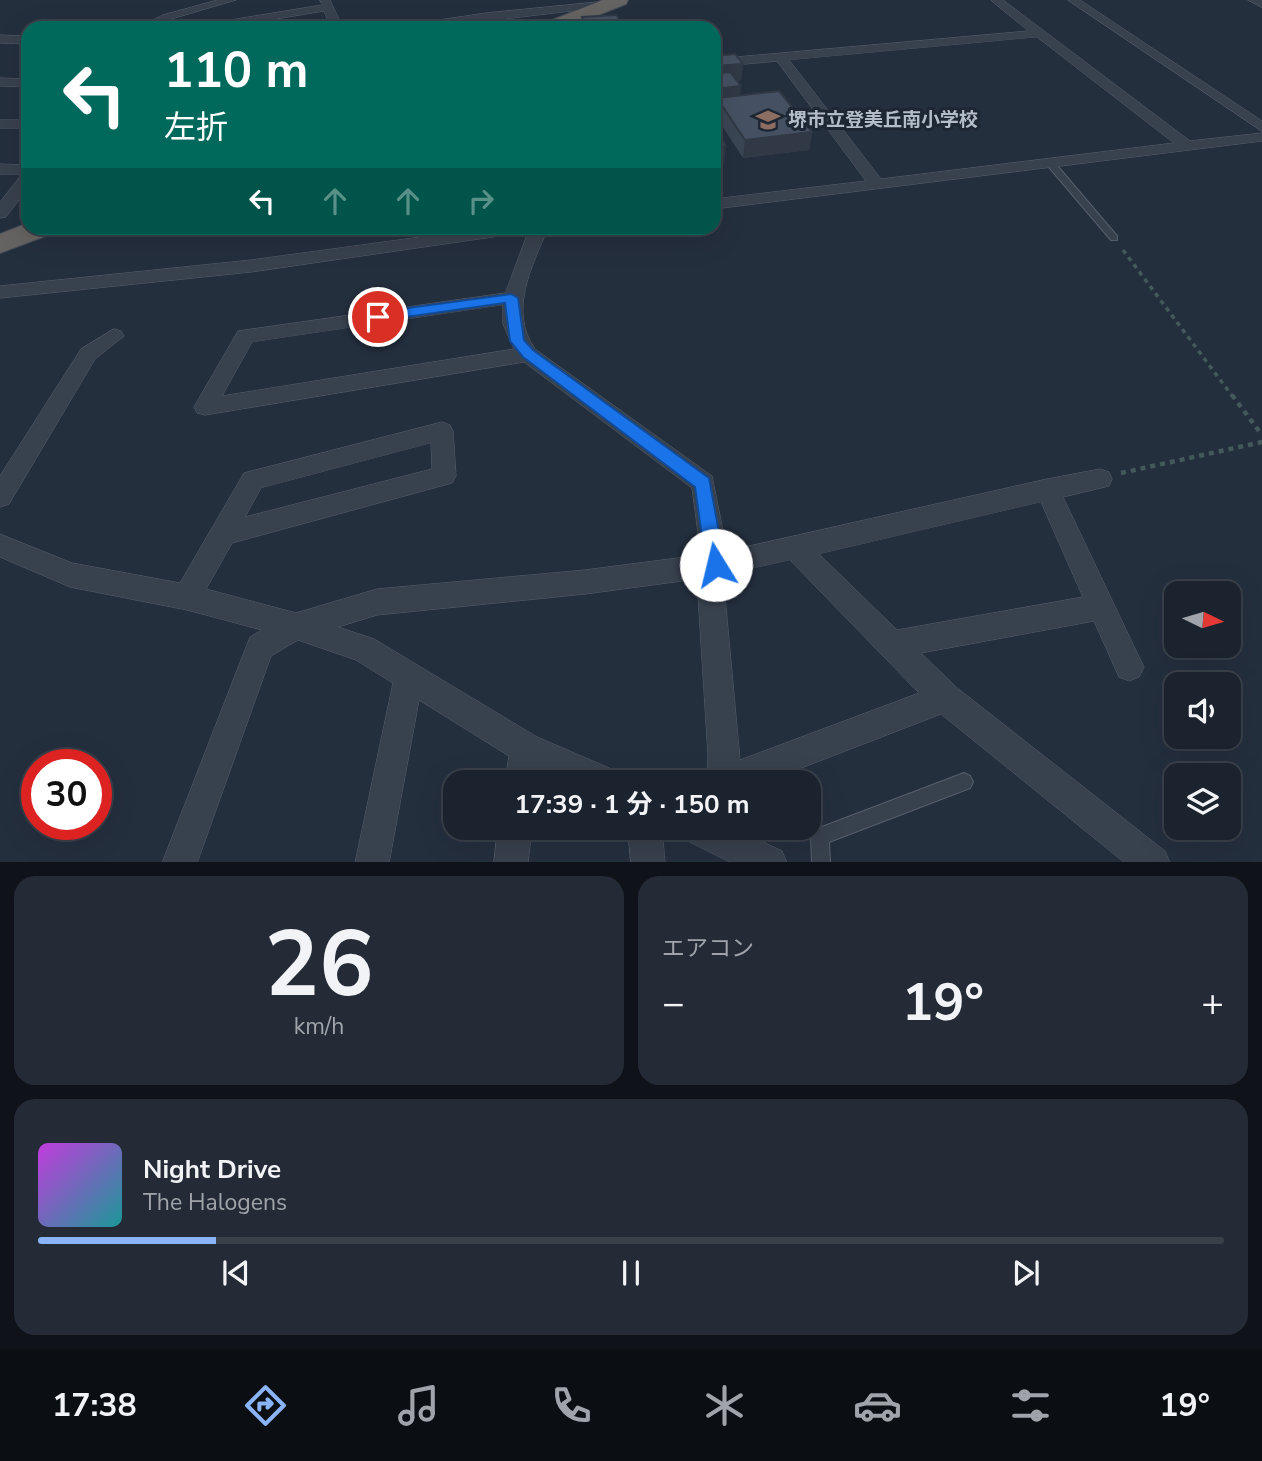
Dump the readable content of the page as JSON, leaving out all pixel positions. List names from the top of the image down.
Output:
{
  "places": {
    "school or university": ["堺市立登美丘南小学校"]
  },
  "north": "right",
  "page": {
    "turn": ["110 m", "左折"],
    "limit": "30",
    "trip": "17:39 · 1 分 · 150 m",
    "tile": [
      ["26", "km/h"],
      "エアコン"
    ],
    "heat": ["−", "19°", "+"],
    "song": ["Night Drive", "The Halogens"],
    "tabs": ["17:38", "19°"]
  }
}
